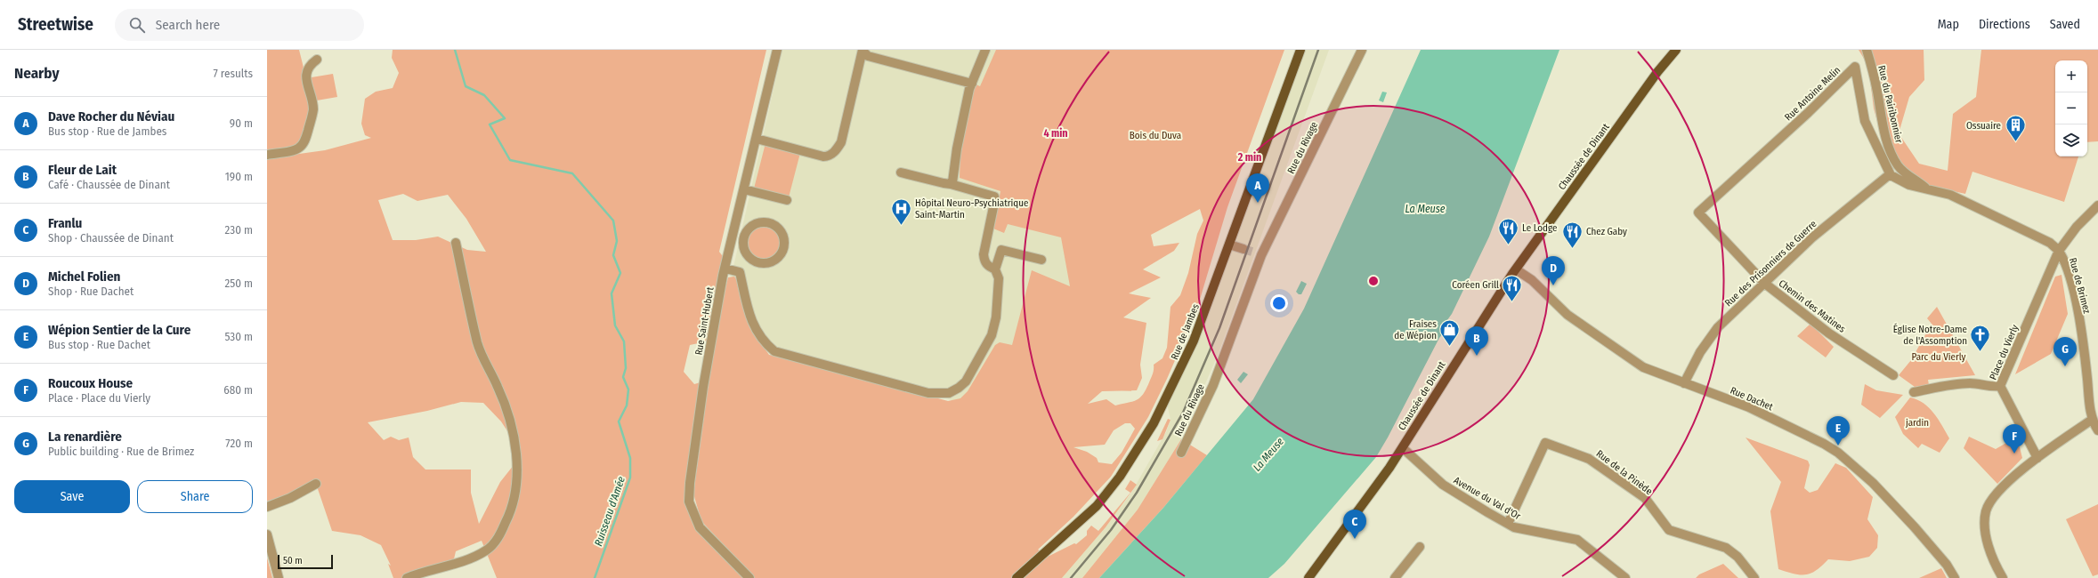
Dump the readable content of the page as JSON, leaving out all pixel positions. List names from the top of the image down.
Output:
{
  "streets": {
    "main road": ["Chaussée de Dinant", "Rue de Jambes"],
    "street": [
      "Rue Antoine Melin",
      "Rue du Pairibonnier",
      "Rue du Rivage",
      "Rue des Prisonniers de Guerre",
      "Rue de Brimez",
      "Chemin des Matines",
      "Rue Saint-Hubert",
      "Place du Vierly",
      "Rue Dachet",
      "Rue de la Pinède",
      "Avenue du Val d'Or"
    ]
  },
  "crossings": [
    ["Rue Antoine Melin", "Rue du Pairibonnier"],
    ["Rue Antoine Melin", "Rue des Prisonniers de Guerre"],
    ["Rue Antoine Melin", "Chemin des Matines"],
    ["Rue du Pairibonnier", "Rue des Prisonniers de Guerre"],
    ["Rue du Pairibonnier", "Rue de Brimez"],
    ["Rue du Pairibonnier", "Place du Vierly"],
    ["Chaussée de Dinant", "Rue Dachet"],
    ["Chaussée de Dinant", "Avenue du Val d'Or"],
    ["Rue des Prisonniers de Guerre", "Chemin des Matines"],
    ["Rue des Prisonniers de Guerre", "Rue Dachet"],
    ["Rue de Brimez", "Place du Vierly"],
    ["Rue de la Pinède", "Avenue du Val d'Or"]
  ],
  "water": ["La Meuse", "Ruisseau d'Amée"],
  "parks": ["Bois du Duva", "Parc du Vierly", "jardin"],
  "places": {
    "building": ["Ossuaire"],
    "hospital": ["Hôpital Neuro-Psychiatrique Saint-Martin"],
    "restaurant": ["Le Lodge", "Chez Gaby", "Coréen Grill"],
    "shop": ["Fraises de Wépion"],
    "church": ["Église Notre-Dame de l'Assomption"]
  },
  "scale_bar": "50 m",
  "page": {
    "header": "Streetwise",
    "search": "Search here",
    "nav": ["Map", "Directions", "Saved"],
    "heading": ["Nearby", "7 results"],
    "map_buttons": ["+", "−"],
    "list": [
      {
        "mark": "A",
        "name": "Dave Rocher du Néviau",
        "note": "Bus stop · Rue de Jambes",
        "value": "90 m"
      },
      {
        "mark": "B",
        "name": "Fleur de Lait",
        "note": "Café · Chaussée de Dinant",
        "value": "190 m"
      },
      {
        "mark": "C",
        "name": "Franlu",
        "note": "Shop · Chaussée de Dinant",
        "value": "230 m"
      },
      {
        "mark": "D",
        "name": "Michel Folien",
        "note": "Shop · Rue Dachet",
        "value": "250 m"
      },
      {
        "mark": "E",
        "name": "Wépion Sentier de la Cure",
        "note": "Bus stop · Rue Dachet",
        "value": "530 m"
      },
      {
        "mark": "F",
        "name": "Roucoux House",
        "note": "Place · Place du Vierly",
        "value": "680 m"
      },
      {
        "mark": "G",
        "name": "La renardière",
        "note": "Public building · Rue de Brimez",
        "value": "720 m"
      }
    ],
    "pins": [
      "A",
      "D",
      "B",
      "G",
      "E",
      "F",
      "C"
    ],
    "buttons": ["Save", "Share"],
    "scale": "50 m"
  },
  "rings": ["4 min", "2 min"]
}
